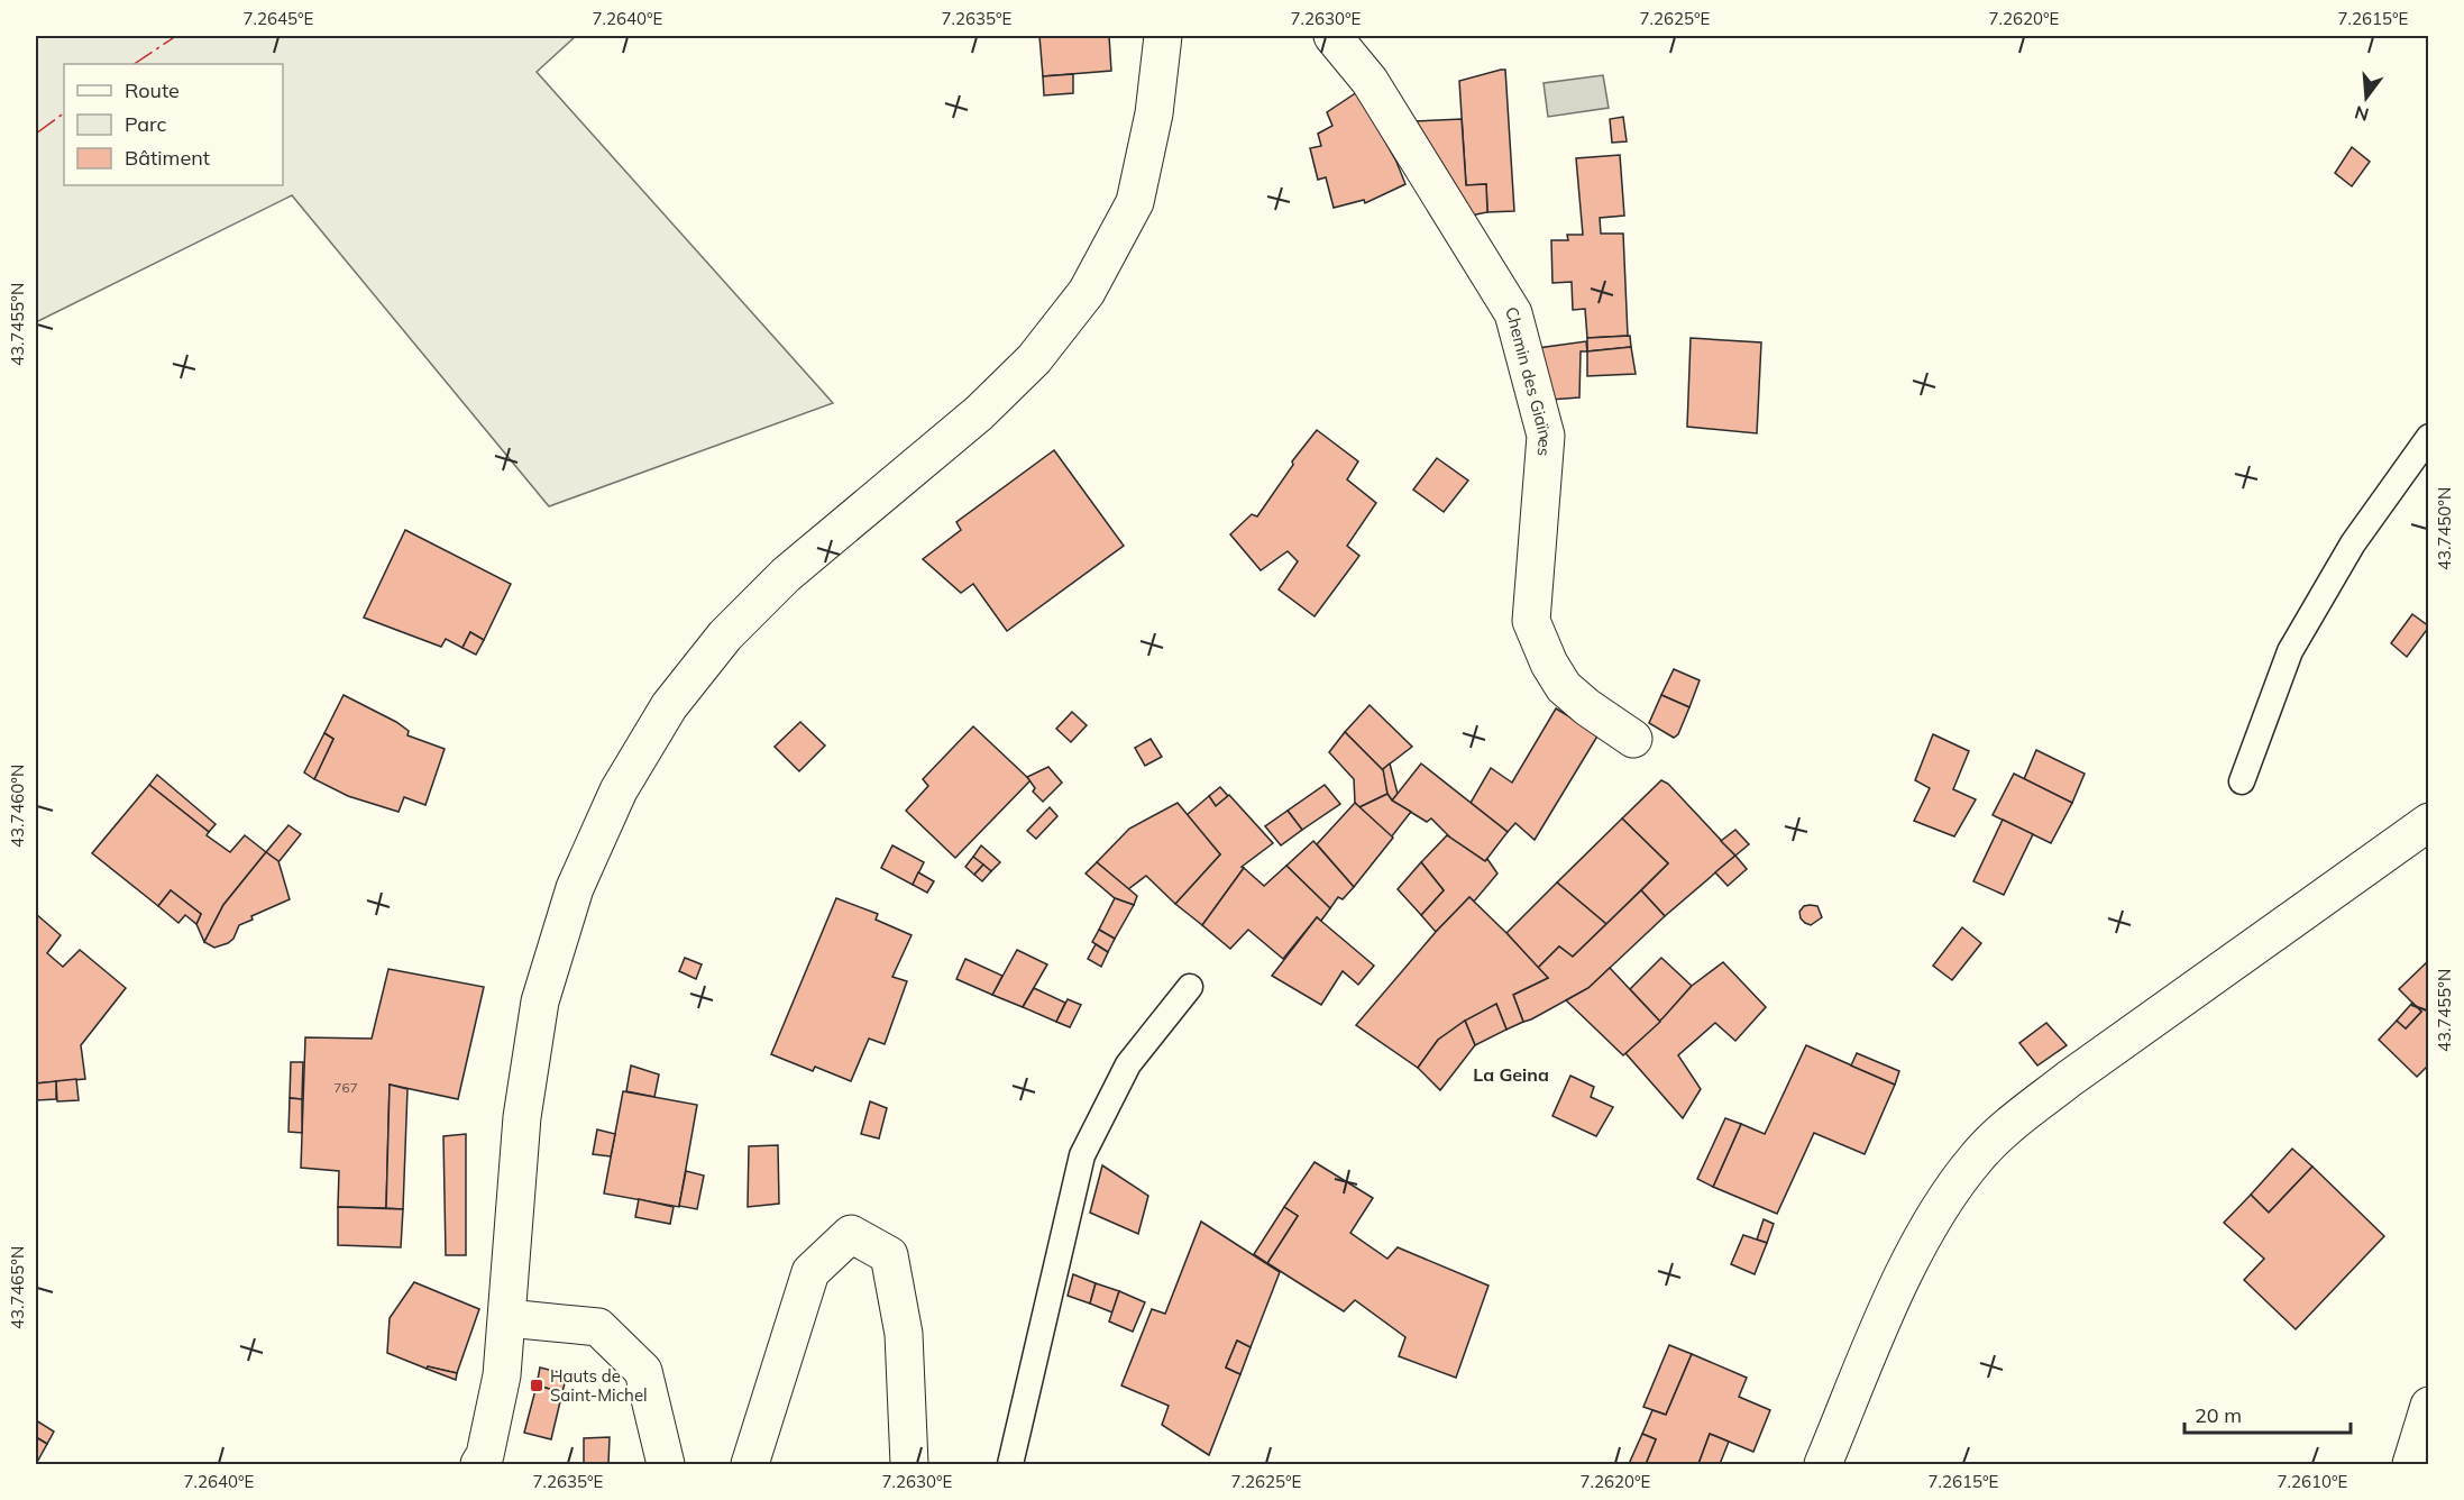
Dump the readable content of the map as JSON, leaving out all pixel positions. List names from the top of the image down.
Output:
{
  "streets": {
    "street": ["Chemin des Giaïnes"]
  },
  "districts": ["La Geina"],
  "places": {
    "transit": ["Hauts de Saint-Michel"]
  },
  "house_numbers": ["767"],
  "legend": ["Route", "Parc", "Bâtiment"],
  "scale_bar": "20 m",
  "north": "bottom",
  "coordinates": [
    "7.2645°E",
    "7.2640°E",
    "7.2635°E",
    "7.2630°E",
    "7.2625°E",
    "7.2620°E",
    "7.2615°E",
    "43.7455°N",
    "43.7450°N",
    "43.7460°N",
    "43.7465°N",
    "7.2610°E"
  ]
}
